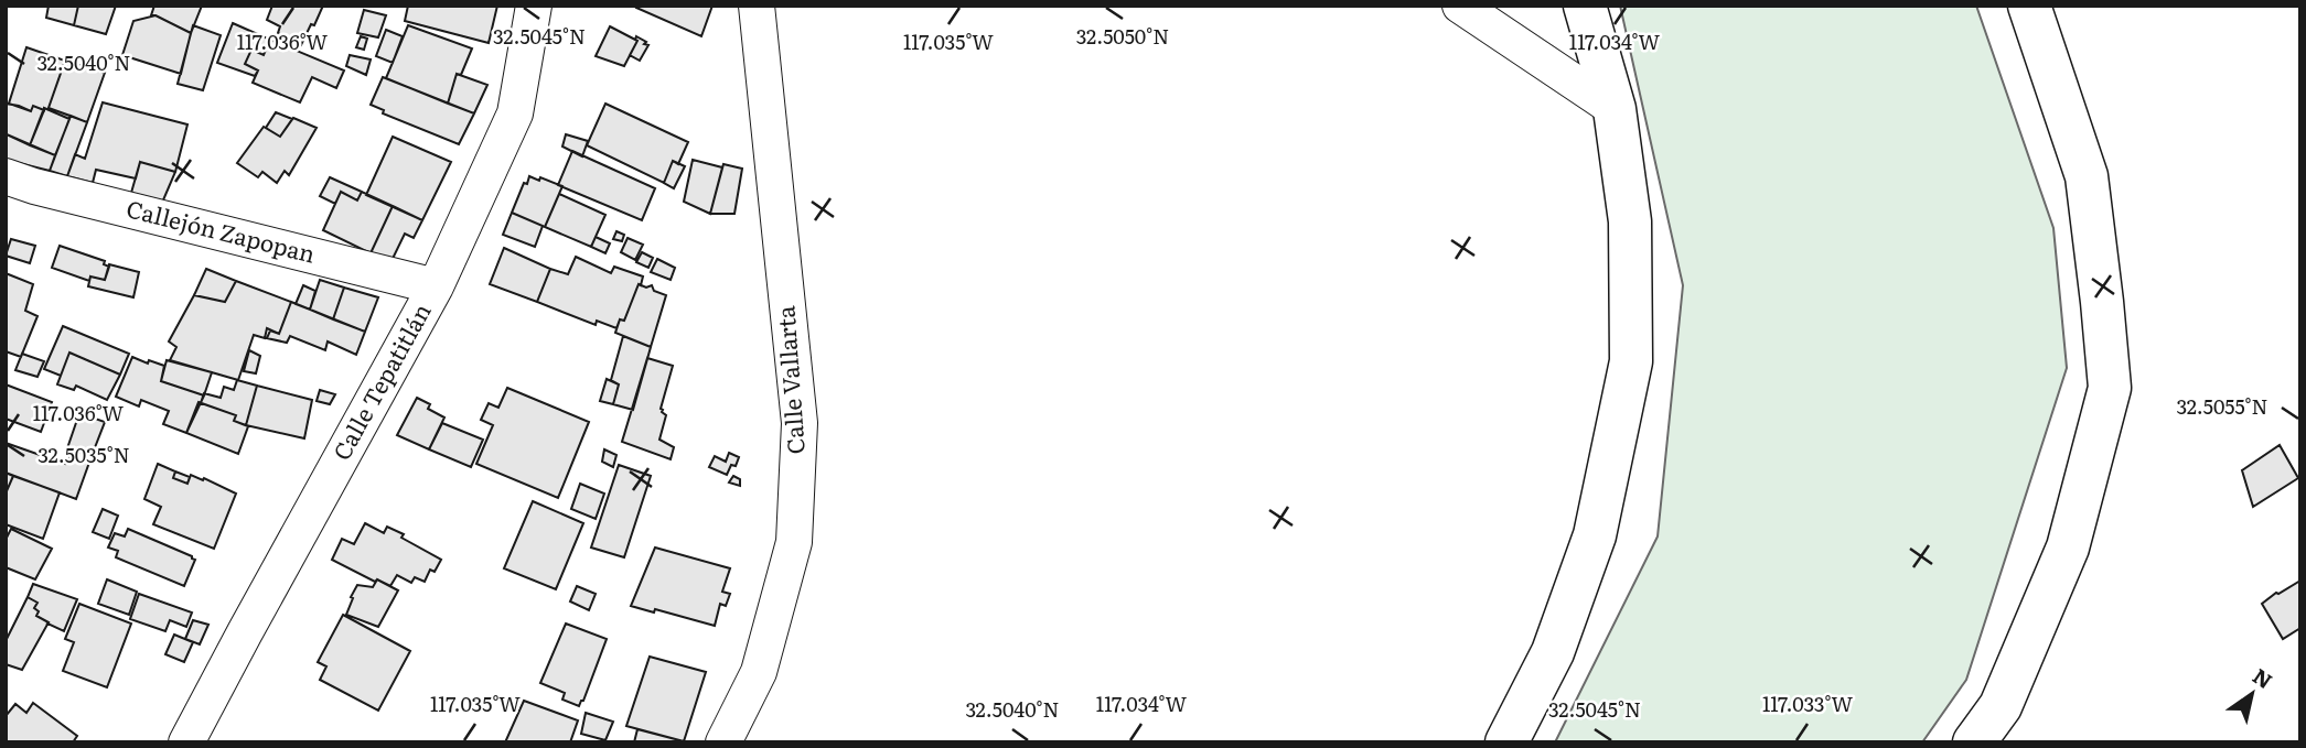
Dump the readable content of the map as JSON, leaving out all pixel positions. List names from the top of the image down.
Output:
{
  "streets": {
    "street": ["Callejón Zapopan", "Calle Vallarta", "Calle Tepatitlán"]
  },
  "crossings": [
    ["Callejón Zapopan", "Calle Tepatitlán"]
  ],
  "north": "top right",
  "coordinates": [
    "32.5045°N",
    "32.5050°N",
    "117.035°W",
    "117.034°W",
    "117.036°W",
    "32.5040°N",
    "32.5055°N",
    "32.5035°N",
    "117.033°W"
  ]
}
